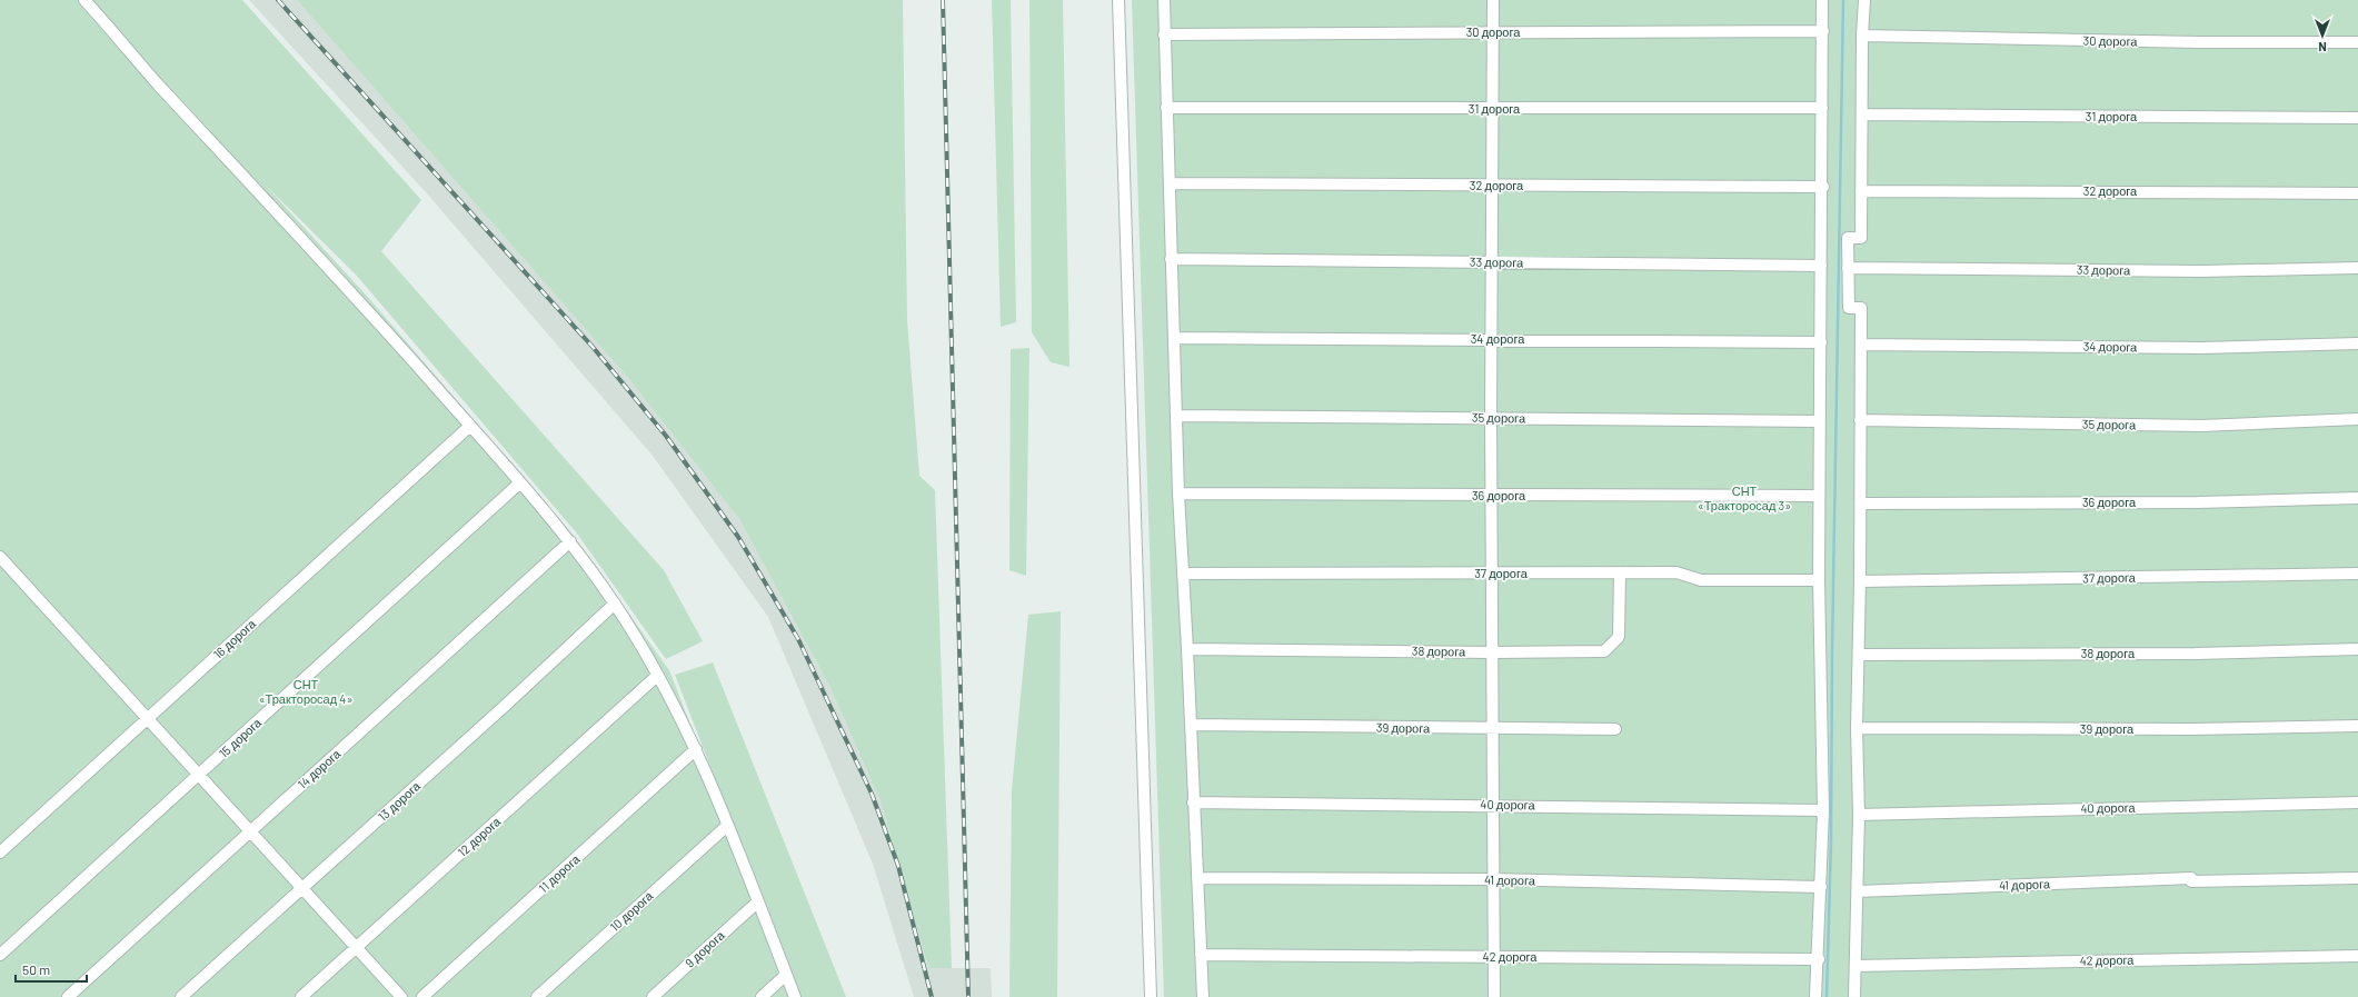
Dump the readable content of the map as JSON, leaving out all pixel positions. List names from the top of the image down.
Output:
{
  "streets": {
    "street": [
      "30 дорога",
      "31 дорога",
      "32 дорога",
      "33 дорога",
      "34 дорога",
      "35 дорога",
      "36 дорога",
      "37 дорога",
      "16 дорога",
      "38 дорога",
      "39 дорога",
      "15 дорога",
      "14 дорога",
      "13 дорога",
      "40 дорога",
      "12 дорога",
      "11 дорога",
      "41 дорога",
      "10 дорога",
      "9 дорога",
      "42 дорога"
    ]
  },
  "crossings": [
    ["37 дорога", "38 дорога"]
  ],
  "parks": ["СНТ «Тракторосад 3»", "СНТ «Тракторосад 4»"],
  "scale_bar": "50 m",
  "north": "bottom"
}
